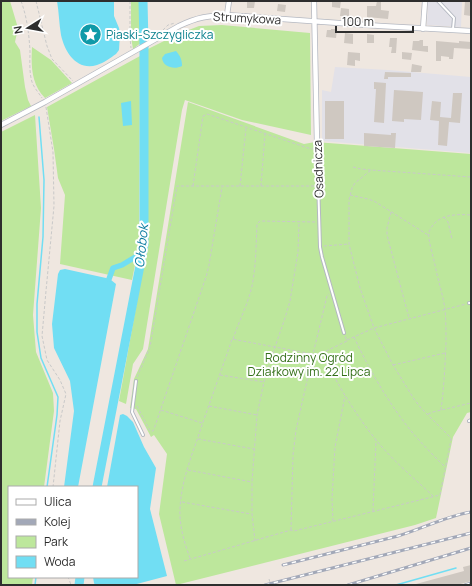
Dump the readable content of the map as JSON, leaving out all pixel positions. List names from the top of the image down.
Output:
{
  "streets": {
    "street": ["Strumykowa", "Osadnicza"]
  },
  "crossings": [
    ["Strumykowa", "Osadnicza"]
  ],
  "water": ["Ołobok"],
  "parks": ["Rodzinny Ogród Działkowy im. 22 Lipca"],
  "places": {
    "place": ["Piaski-Szczygliczka"]
  },
  "legend": [
    "Ulica",
    "Kolej",
    "Park",
    "Woda"
  ],
  "scale_bar": "100 m",
  "north": "left"
}
